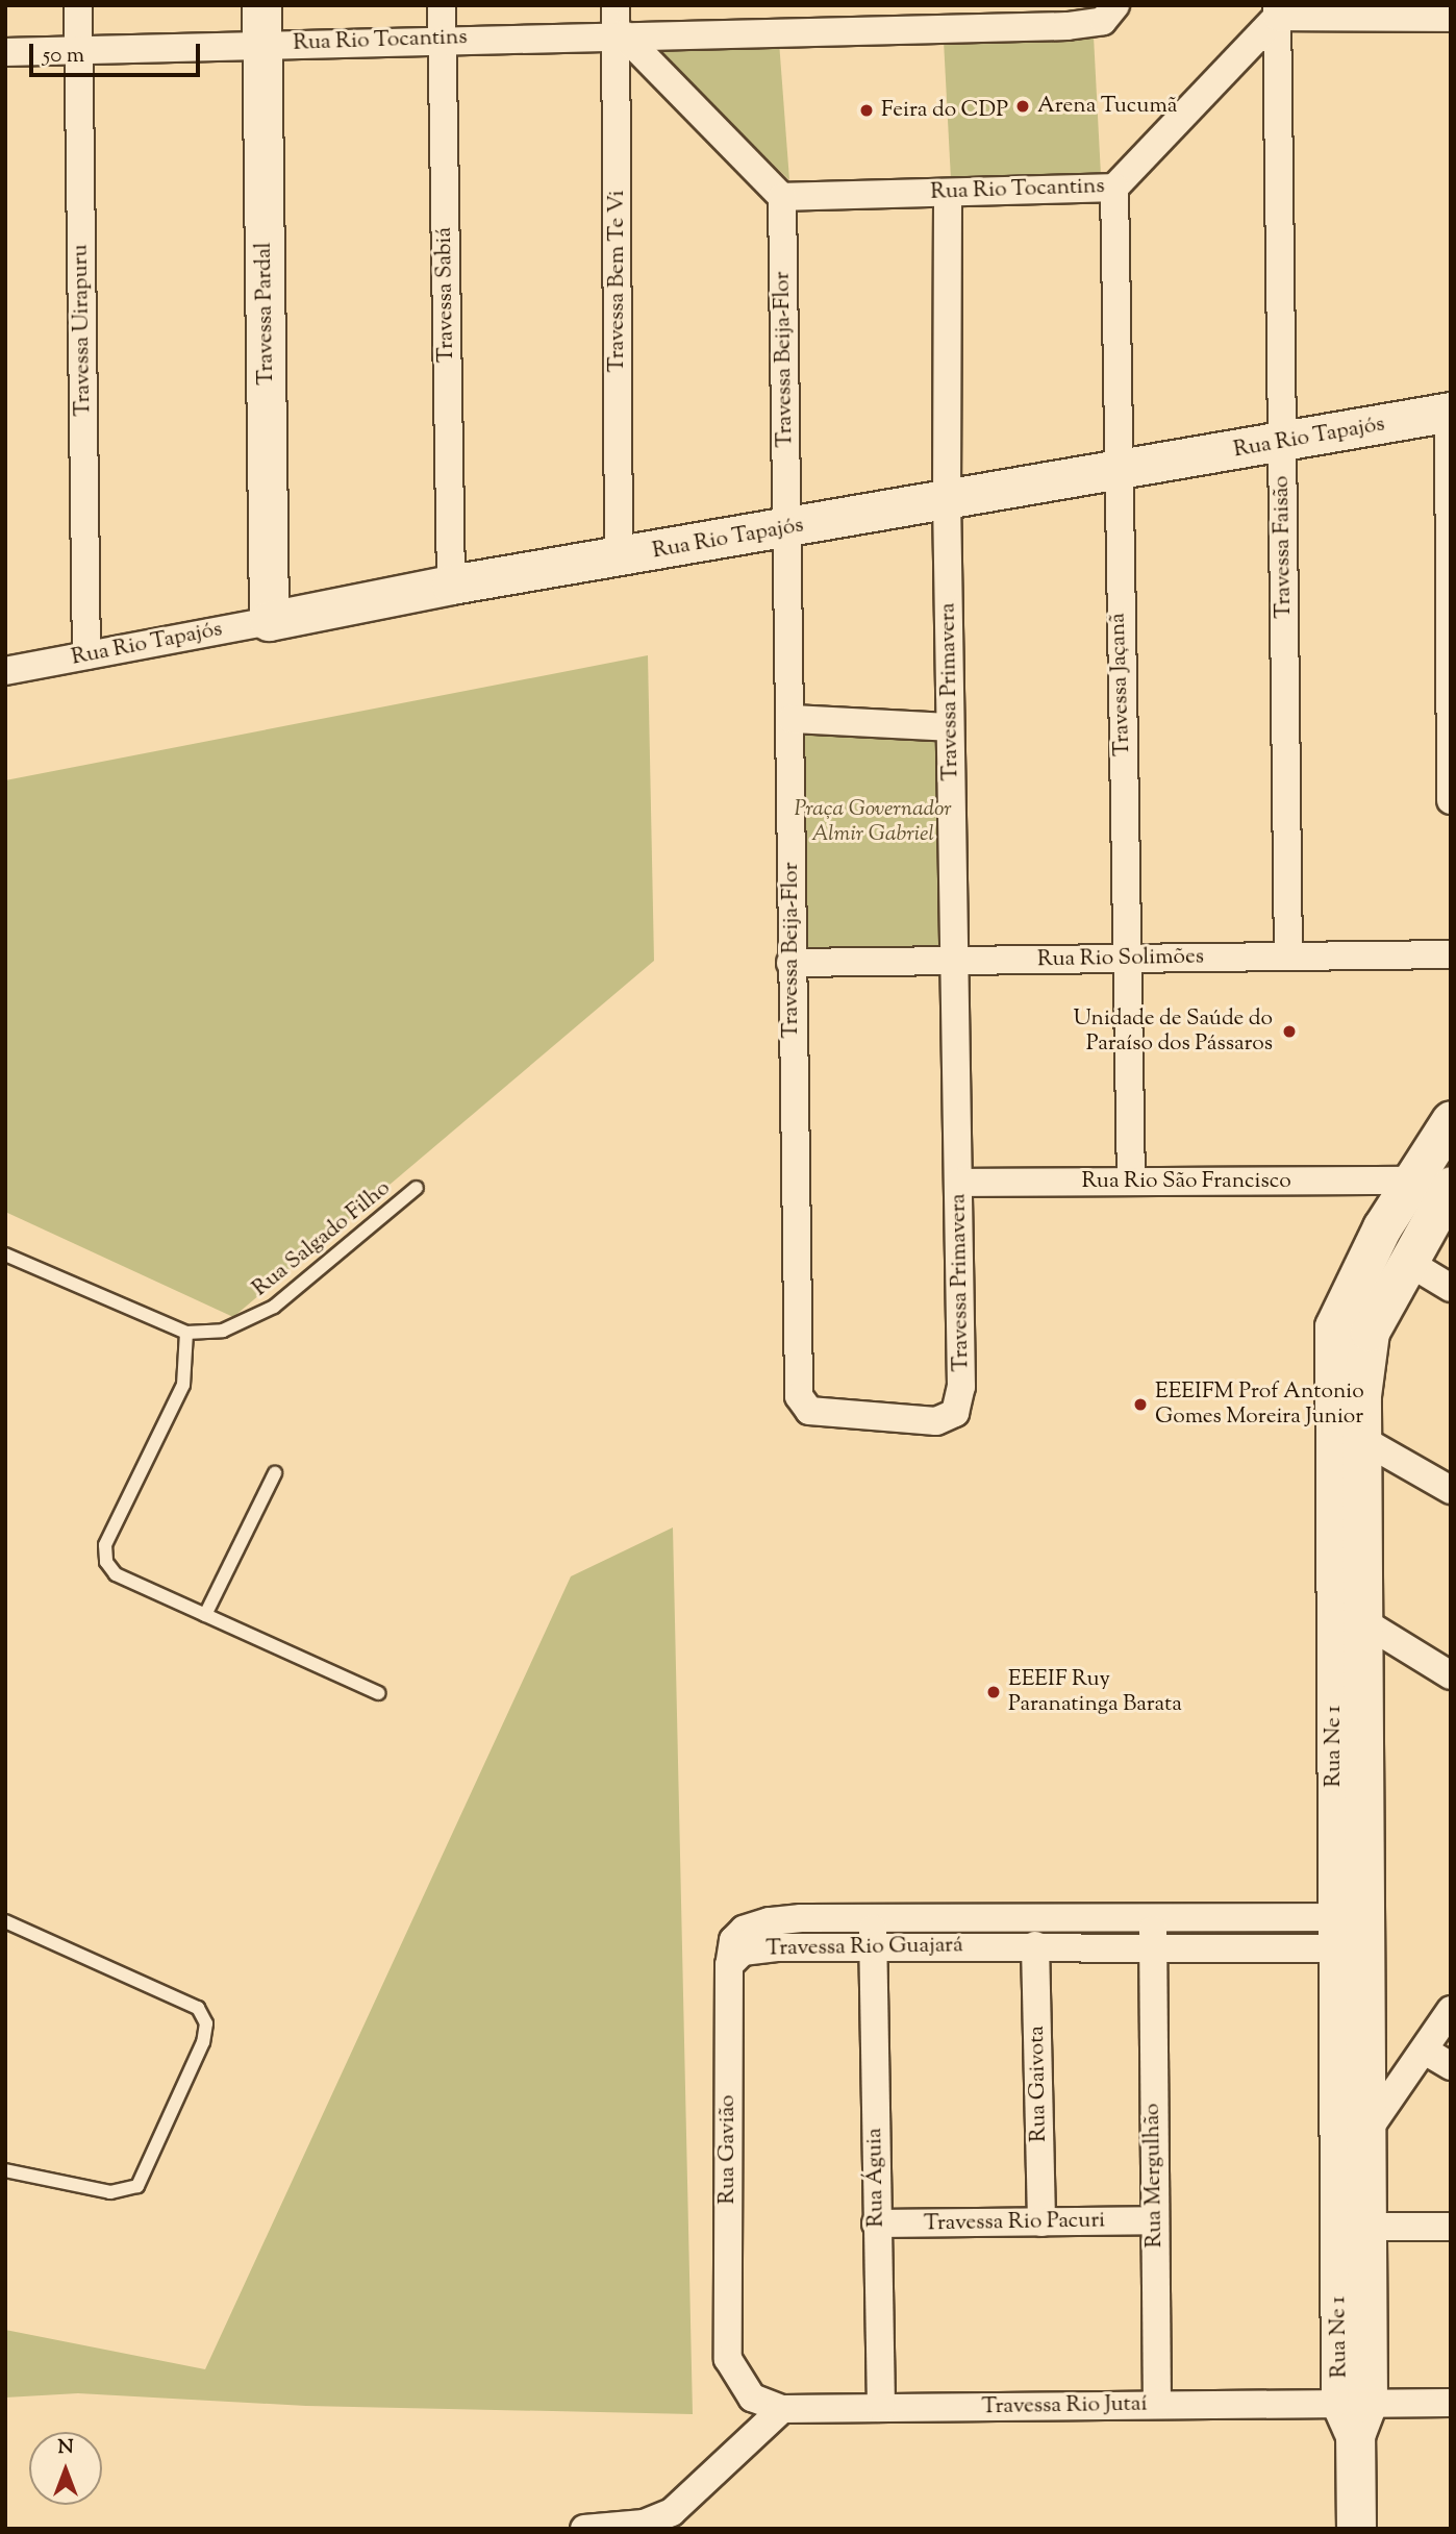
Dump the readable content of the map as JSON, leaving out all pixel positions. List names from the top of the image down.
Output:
{
  "streets": {
    "street": [
      "Rua Rio Tocantins",
      "Travessa Bem Te Vi",
      "Travessa Sabiá",
      "Travessa Pardal",
      "Travessa Uirapuru",
      "Travessa Beija-Flor",
      "Rua Rio Tapajós",
      "Travessa Faisão",
      "Travessa Jaçanã",
      "Travessa Primavera",
      "Rua Rio Solimões",
      "Rua Rio São Francisco",
      "Rua Ne 1",
      "Travessa Rio Guajará",
      "Rua Gaivota",
      "Rua Gavião",
      "Rua Mergulhão",
      "Rua Águia",
      "Travessa Rio Pacuri",
      "Travessa Rio Jutaí"
    ],
    "lane": ["Rua Salgado Filho"]
  },
  "crossings": [
    ["Rua Rio Tocantins", "Travessa Bem Te Vi"],
    ["Rua Rio Tocantins", "Travessa Sabiá"],
    ["Rua Rio Tocantins", "Travessa Pardal"],
    ["Rua Rio Tocantins", "Travessa Uirapuru"],
    ["Rua Rio Tocantins", "Travessa Beija-Flor"],
    ["Rua Rio Tocantins", "Travessa Faisão"],
    ["Rua Rio Tocantins", "Travessa Jaçanã"],
    ["Rua Rio Tocantins", "Travessa Primavera"],
    ["Travessa Bem Te Vi", "Rua Rio Tapajós"],
    ["Travessa Sabiá", "Rua Rio Tapajós"],
    ["Travessa Pardal", "Rua Rio Tapajós"],
    ["Travessa Uirapuru", "Rua Rio Tapajós"],
    ["Travessa Beija-Flor", "Rua Rio Tapajós"],
    ["Travessa Beija-Flor", "Travessa Primavera"],
    ["Travessa Beija-Flor", "Rua Rio Solimões"],
    ["Rua Rio Tapajós", "Travessa Faisão"],
    ["Rua Rio Tapajós", "Travessa Jaçanã"],
    ["Rua Rio Tapajós", "Travessa Primavera"],
    ["Travessa Faisão", "Rua Rio Solimões"],
    ["Travessa Jaçanã", "Rua Rio Solimões"],
    ["Travessa Jaçanã", "Rua Rio São Francisco"],
    ["Travessa Primavera", "Rua Rio Solimões"],
    ["Travessa Primavera", "Rua Rio São Francisco"],
    ["Rua Rio São Francisco", "Rua Ne 1"],
    ["Rua Ne 1", "Travessa Rio Guajará"],
    ["Rua Ne 1", "Travessa Rio Jutaí"],
    ["Travessa Rio Guajará", "Rua Gaivota"],
    ["Travessa Rio Guajará", "Rua Gavião"],
    ["Travessa Rio Guajará", "Rua Mergulhão"],
    ["Travessa Rio Guajará", "Rua Águia"],
    ["Rua Gaivota", "Travessa Rio Pacuri"],
    ["Rua Gavião", "Travessa Rio Jutaí"],
    ["Rua Mergulhão", "Travessa Rio Pacuri"],
    ["Rua Mergulhão", "Travessa Rio Jutaí"],
    ["Rua Águia", "Travessa Rio Pacuri"],
    ["Rua Águia", "Travessa Rio Jutaí"]
  ],
  "parks": ["Praça Governador Almir Gabriel"],
  "places": [
    "Arena Tucumã",
    "Feira do CDP",
    "Unidade de Saúde do Paraíso dos Pássaros",
    "EEEIFM Prof Antonio Gomes Moreira Junior",
    "EEEIF Ruy Paranatinga Barata"
  ],
  "scale_bar": "50 m",
  "north": "top"
}
